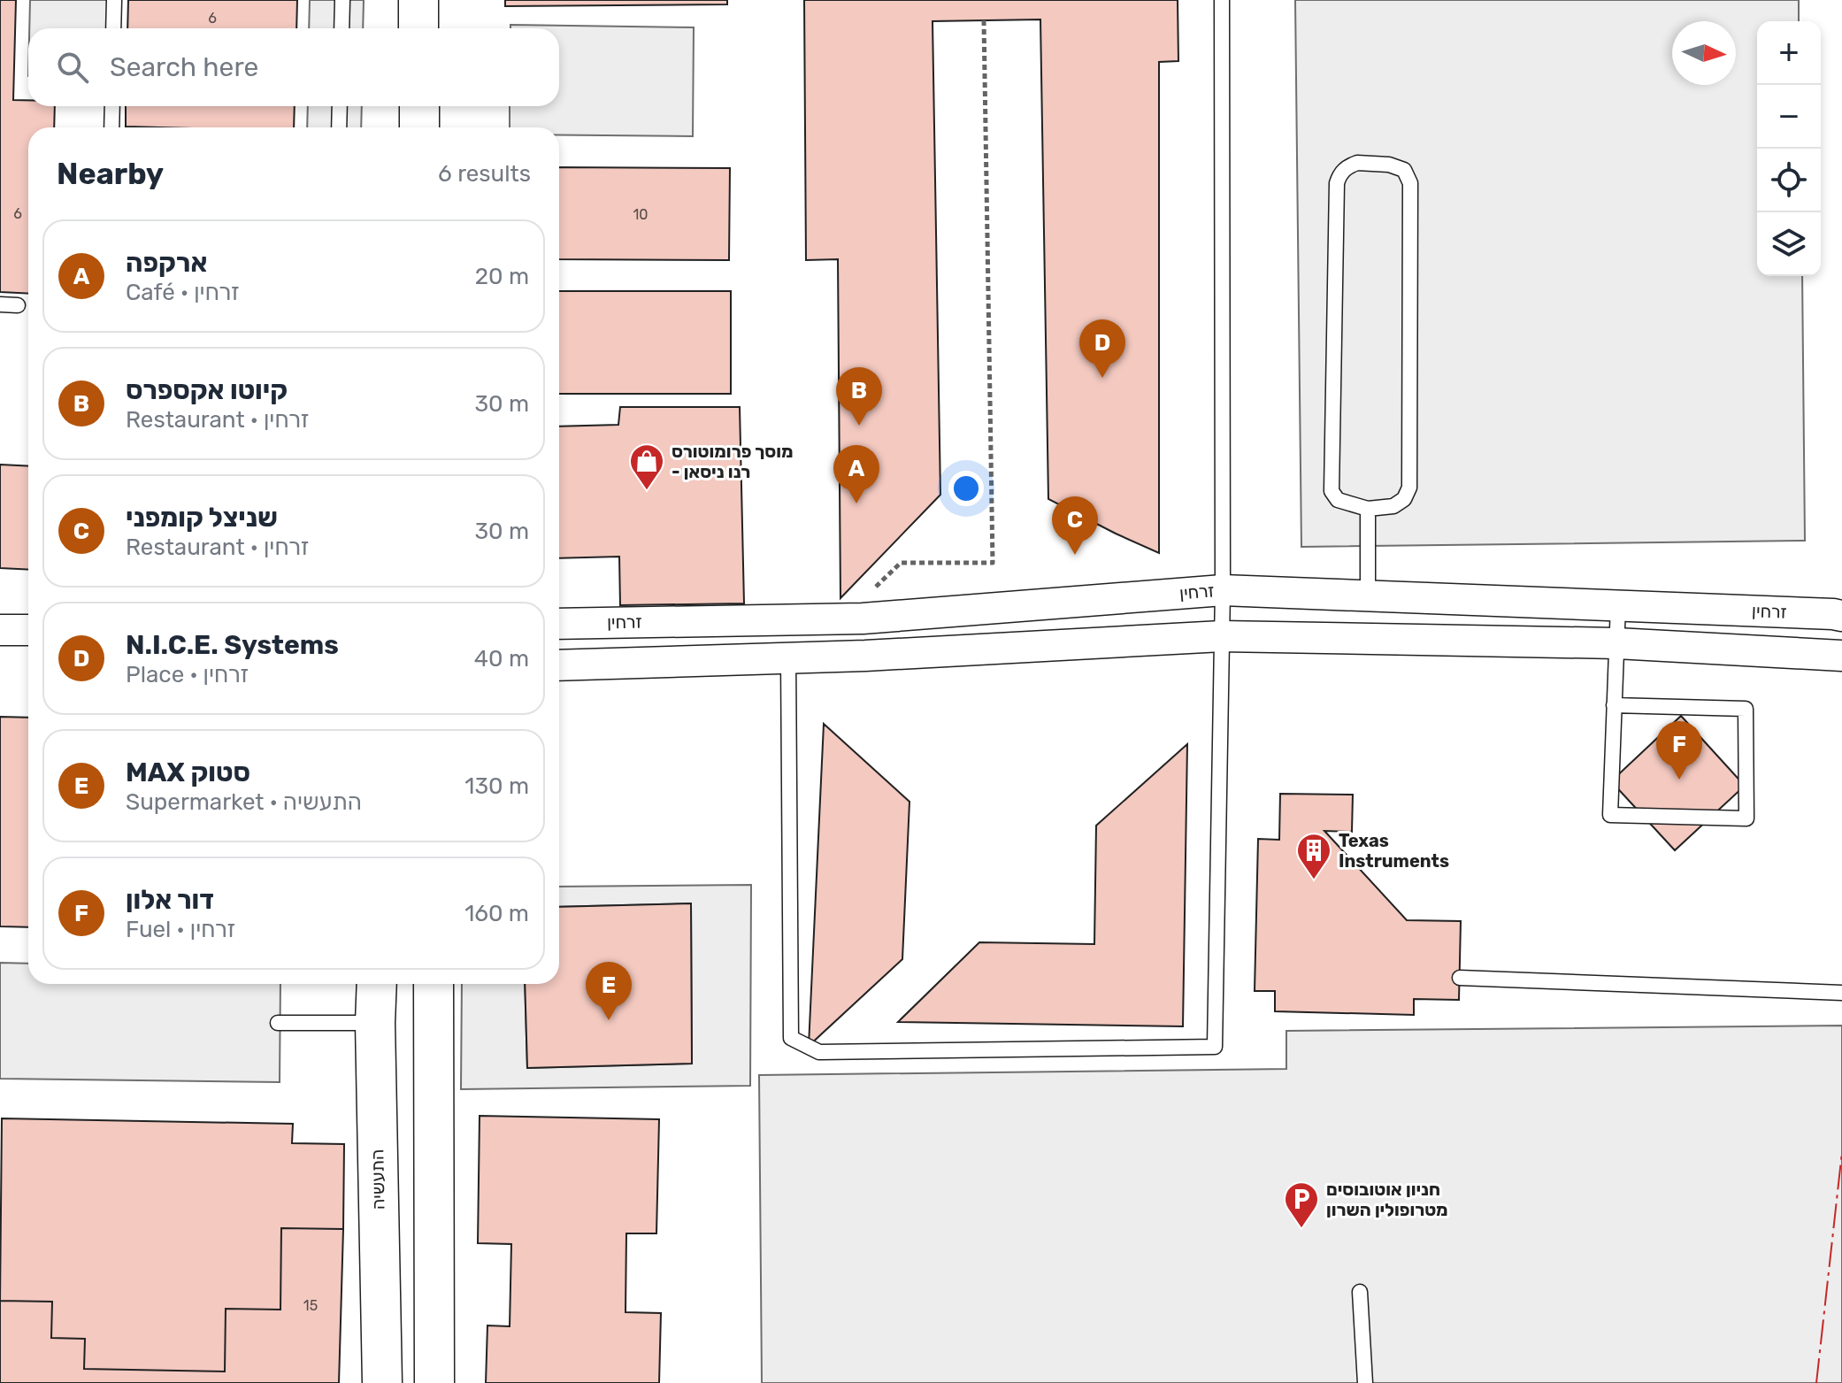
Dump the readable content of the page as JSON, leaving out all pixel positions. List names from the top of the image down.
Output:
{
  "streets": {
    "street": ["זרחין", "התעשיה"]
  },
  "places": {
    "shop": ["מוסך פרומוטורס - רנו ניסאן"],
    "building": ["Texas Instruments"],
    "parking": ["חניון אוטובוסים מטרופולין השרון"]
  },
  "house_numbers": [
    "6",
    "6",
    "10",
    "15"
  ],
  "north": "right",
  "page": {
    "map_buttons": ["+", "−"],
    "search": "Search here",
    "heading": ["Nearby", "6 results"],
    "list": [
      {
        "mark": "A",
        "name": "ארקפה",
        "note": "Café · זרחין",
        "value": "20 m"
      },
      {
        "mark": "B",
        "name": "קיוטו אקספרס",
        "note": "Restaurant · זרחין",
        "value": "30 m"
      },
      {
        "mark": "C",
        "name": "שניצל קומפני",
        "note": "Restaurant · זרחין",
        "value": "30 m"
      },
      {
        "mark": "D",
        "name": "N.I.C.E. Systems",
        "note": "Place · זרחין",
        "value": "40 m"
      },
      {
        "mark": "E",
        "name": "MAX סטוק",
        "note": "Supermarket · התעשיה",
        "value": "130 m"
      },
      {
        "mark": "F",
        "name": "דור אלון",
        "note": "Fuel · זרחין",
        "value": "160 m"
      }
    ],
    "pins": [
      "D",
      "B",
      "A",
      "C",
      "F",
      "E"
    ]
  }
}
